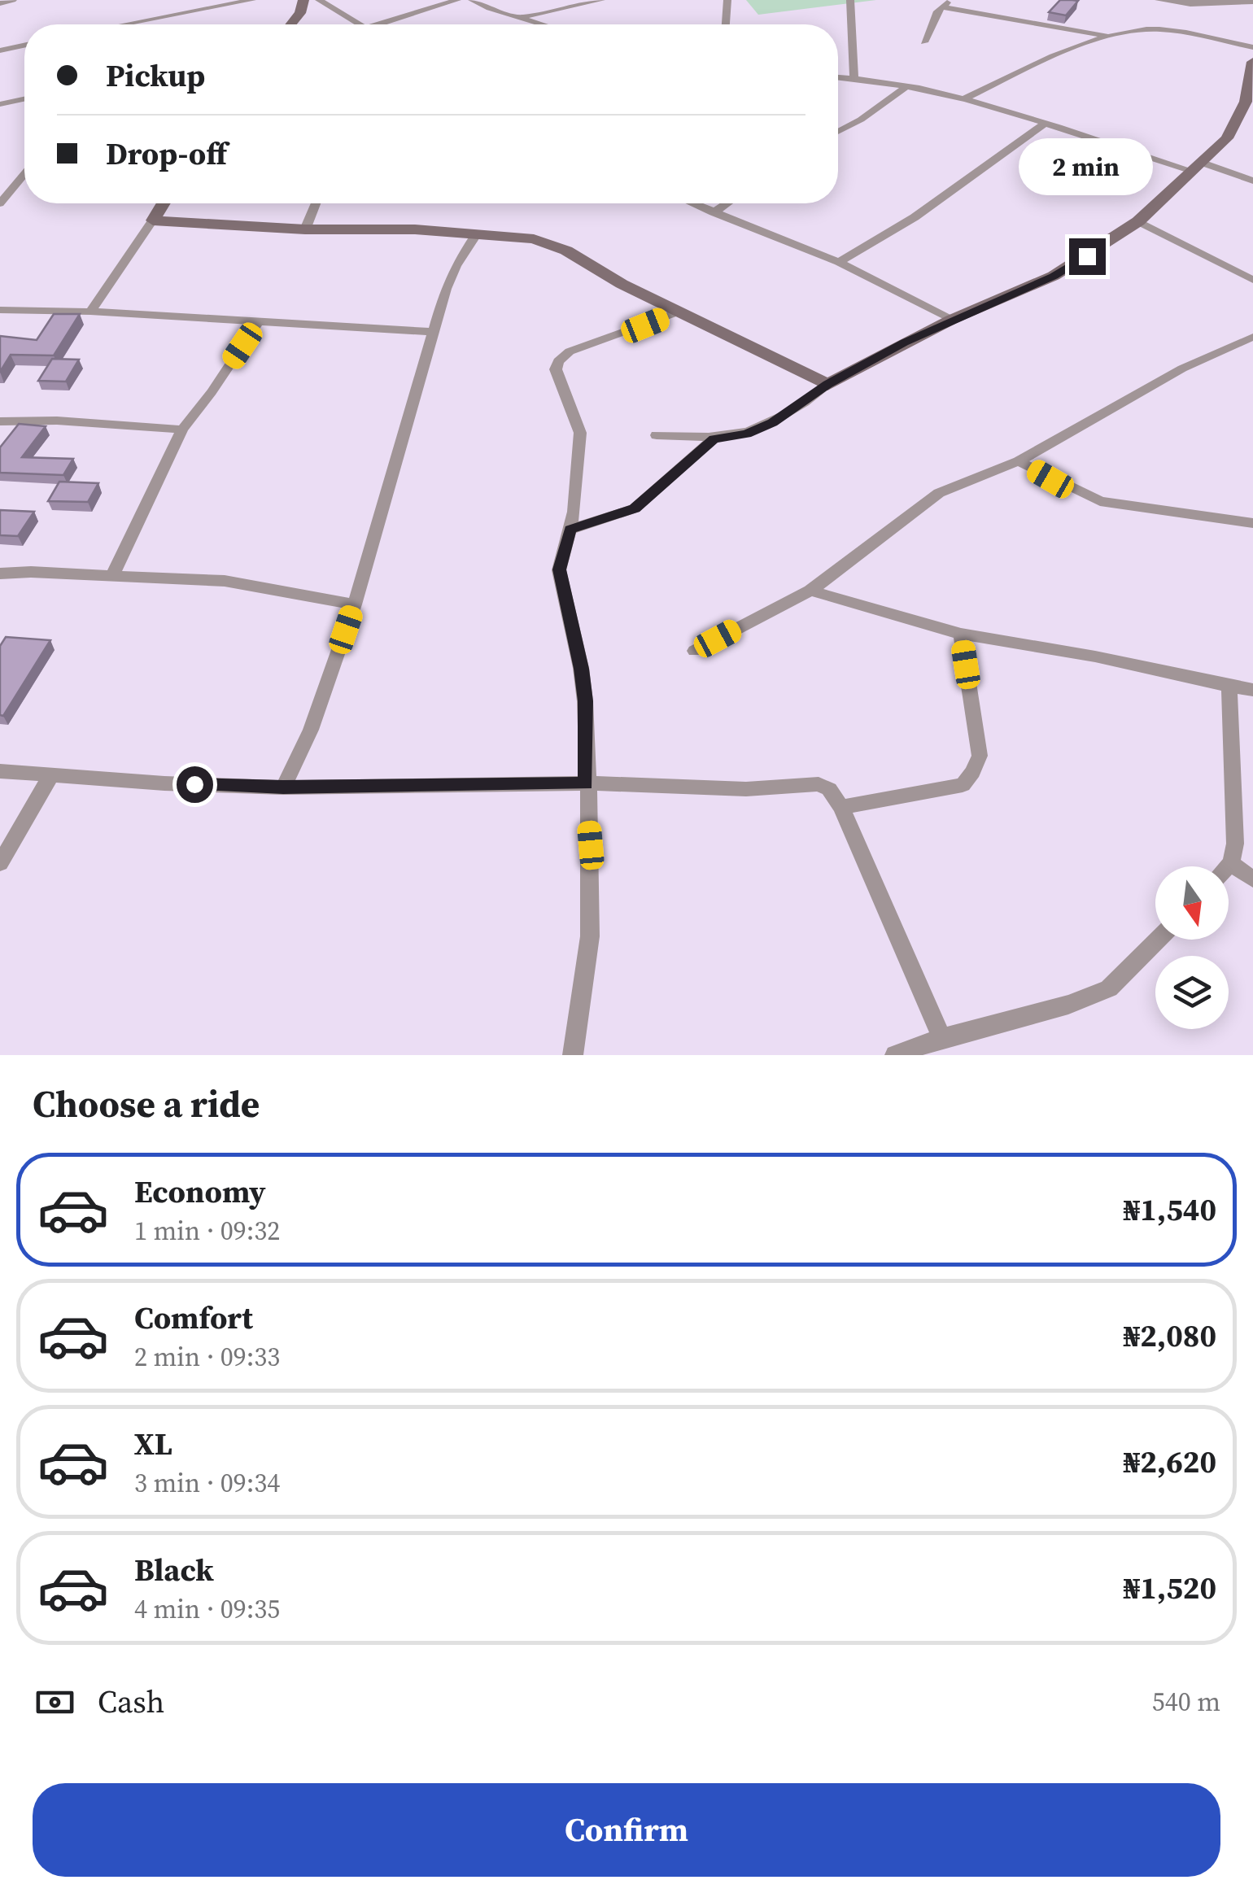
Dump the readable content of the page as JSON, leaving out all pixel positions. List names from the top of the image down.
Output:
{
  "north": "bottom",
  "page": {
    "banner": ["Pickup", "Drop-off"],
    "bubble": "2 min",
    "heading": "Choose a ride",
    "list": [
      {
        "name": "Economy",
        "note": "1 min · 09:32",
        "value": "₦1,540"
      },
      {
        "name": "Comfort",
        "note": "2 min · 09:33",
        "value": "₦2,080"
      },
      {
        "name": "XL",
        "note": "3 min · 09:34",
        "value": "₦2,620"
      },
      {
        "name": "Black",
        "note": "4 min · 09:35",
        "value": "₦1,520"
      }
    ],
    "pay": ["Cash", "540 m"],
    "buttons": "Confirm"
  }
}
